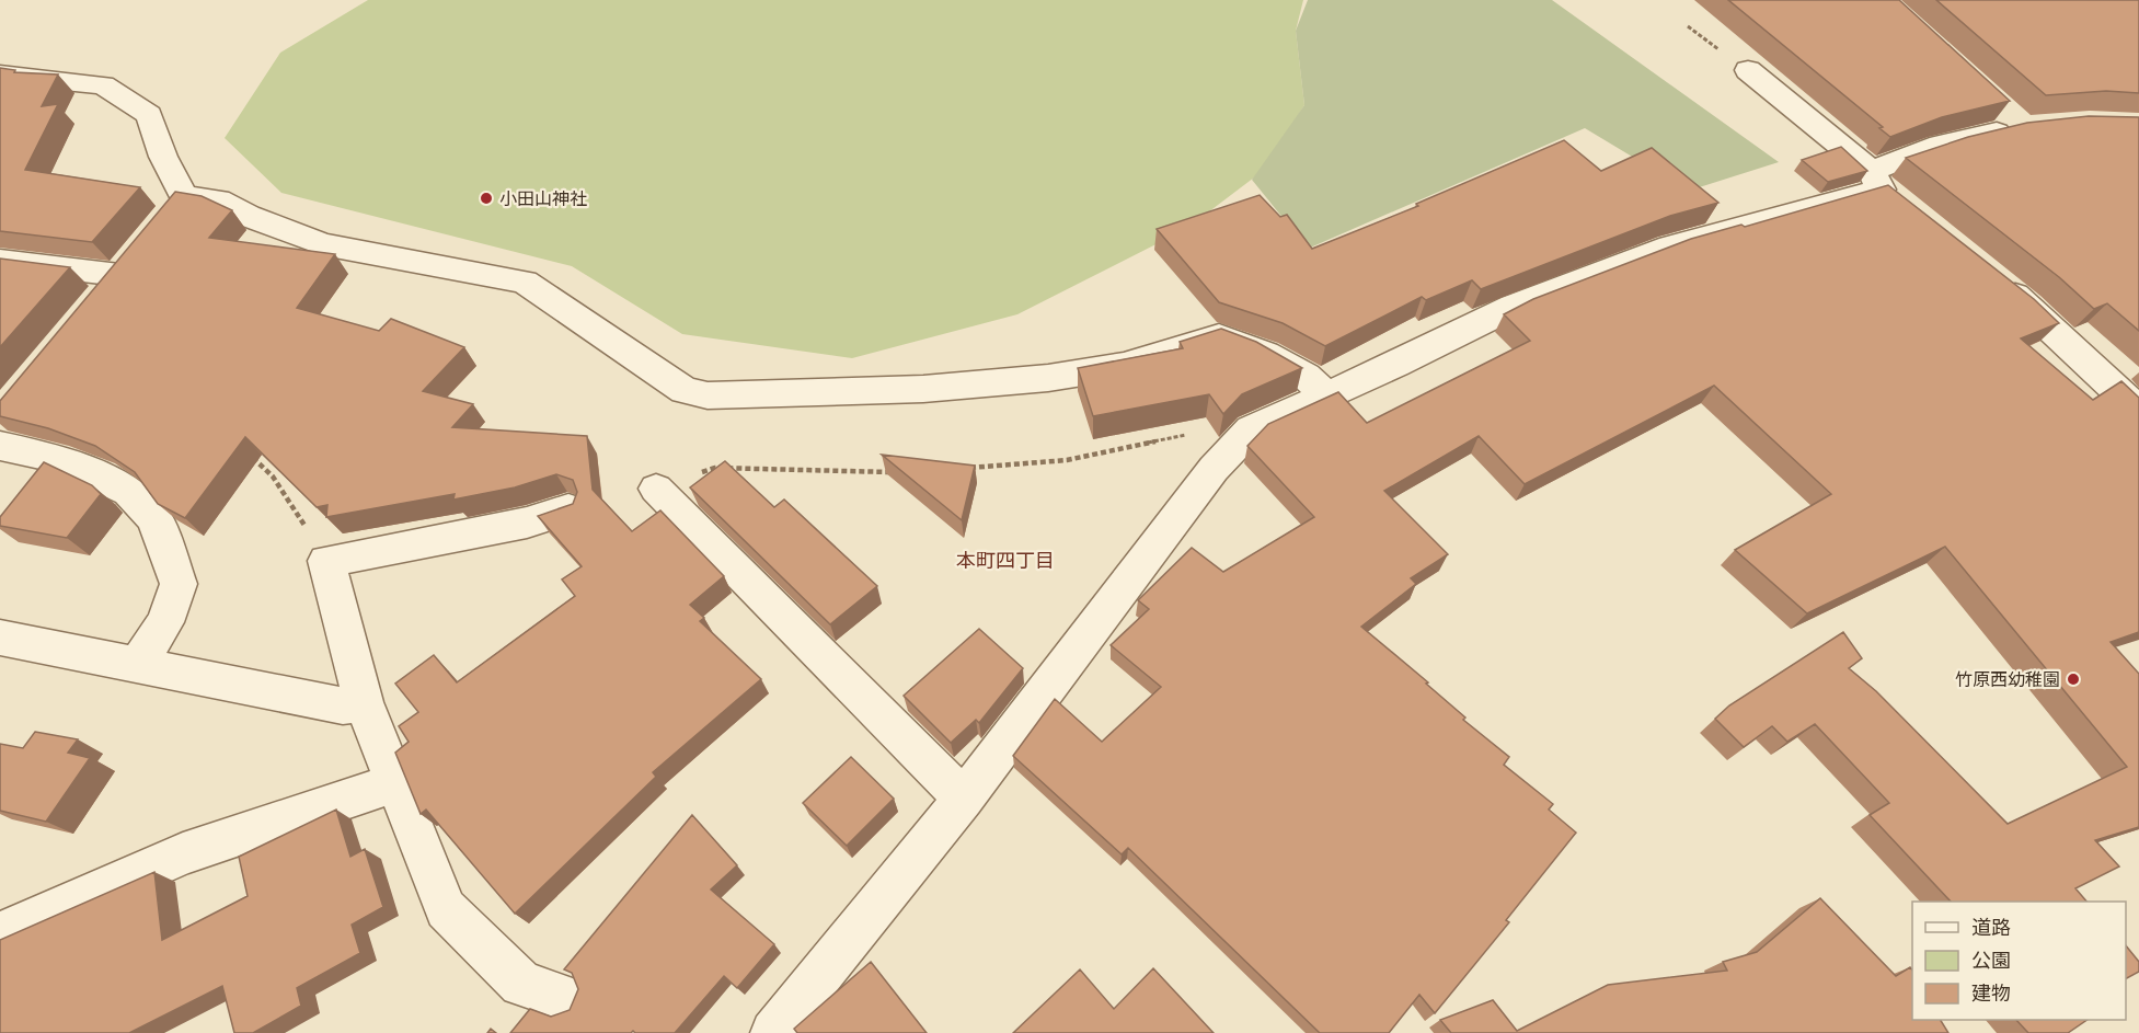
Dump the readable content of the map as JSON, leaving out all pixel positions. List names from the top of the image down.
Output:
{
  "districts": ["本町四丁目"],
  "places": ["小田山神社", "竹原西幼稚園"],
  "legend": ["道路", "公園", "建物"]
}
